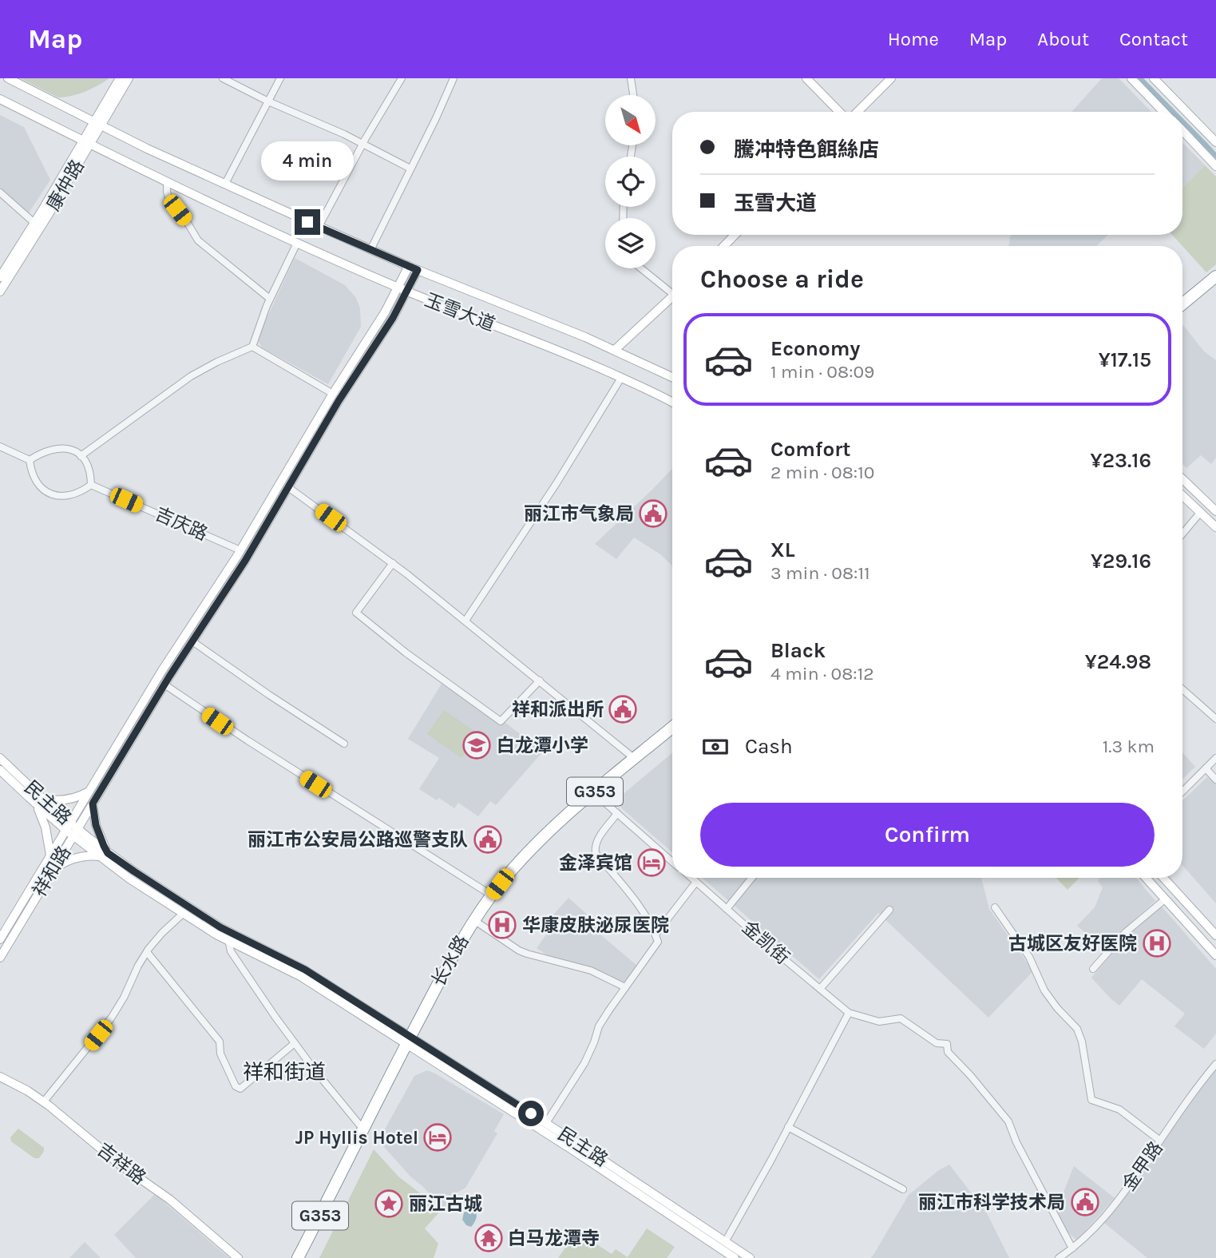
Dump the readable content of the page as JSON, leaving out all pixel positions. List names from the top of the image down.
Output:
{
  "streets": {
    "highway": ["G353", "长水路"],
    "main road": [
      "康仲路",
      "玉雪大道",
      "民主路",
      "祥和路",
      "吉祥路"
    ],
    "street": ["吉庆路", "金凯街", "金甲路"]
  },
  "crossings": [
    ["康仲路", "玉雪大道"],
    ["玉雪大道", "祥和路"],
    ["吉庆路", "祥和路"],
    ["民主路", "祥和路"],
    ["民主路", "长水路"]
  ],
  "districts": ["祥和街道"],
  "places": {
    "public building": [
      "丽江市气象局",
      "祥和派出所",
      "丽江市公安局公路巡警支队",
      "丽江市科学技术局"
    ],
    "school or university": ["白龙潭小学"],
    "hotel": ["金泽宾馆", "JP Hyllis Hotel"],
    "hospital": ["华康皮肤泌尿医院", "古城区友好医院"],
    "place": ["丽江古城"],
    "temple": ["白马龙潭寺"]
  },
  "north": "bottom right",
  "page": {
    "header": "Map",
    "nav": [
      "Home",
      "Map",
      "About",
      "Contact"
    ],
    "banner": ["騰冲特色餌絲店", "玉雪大道"],
    "bubble": "4 min",
    "heading": "Choose a ride",
    "list": [
      {
        "name": "Economy",
        "note": "1 min · 08:09",
        "value": "¥17.15"
      },
      {
        "name": "Comfort",
        "note": "2 min · 08:10",
        "value": "¥23.16"
      },
      {
        "name": "XL",
        "note": "3 min · 08:11",
        "value": "¥29.16"
      },
      {
        "name": "Black",
        "note": "4 min · 08:12",
        "value": "¥24.98"
      }
    ],
    "pay": ["Cash", "1.3 km"],
    "buttons": "Confirm"
  }
}
